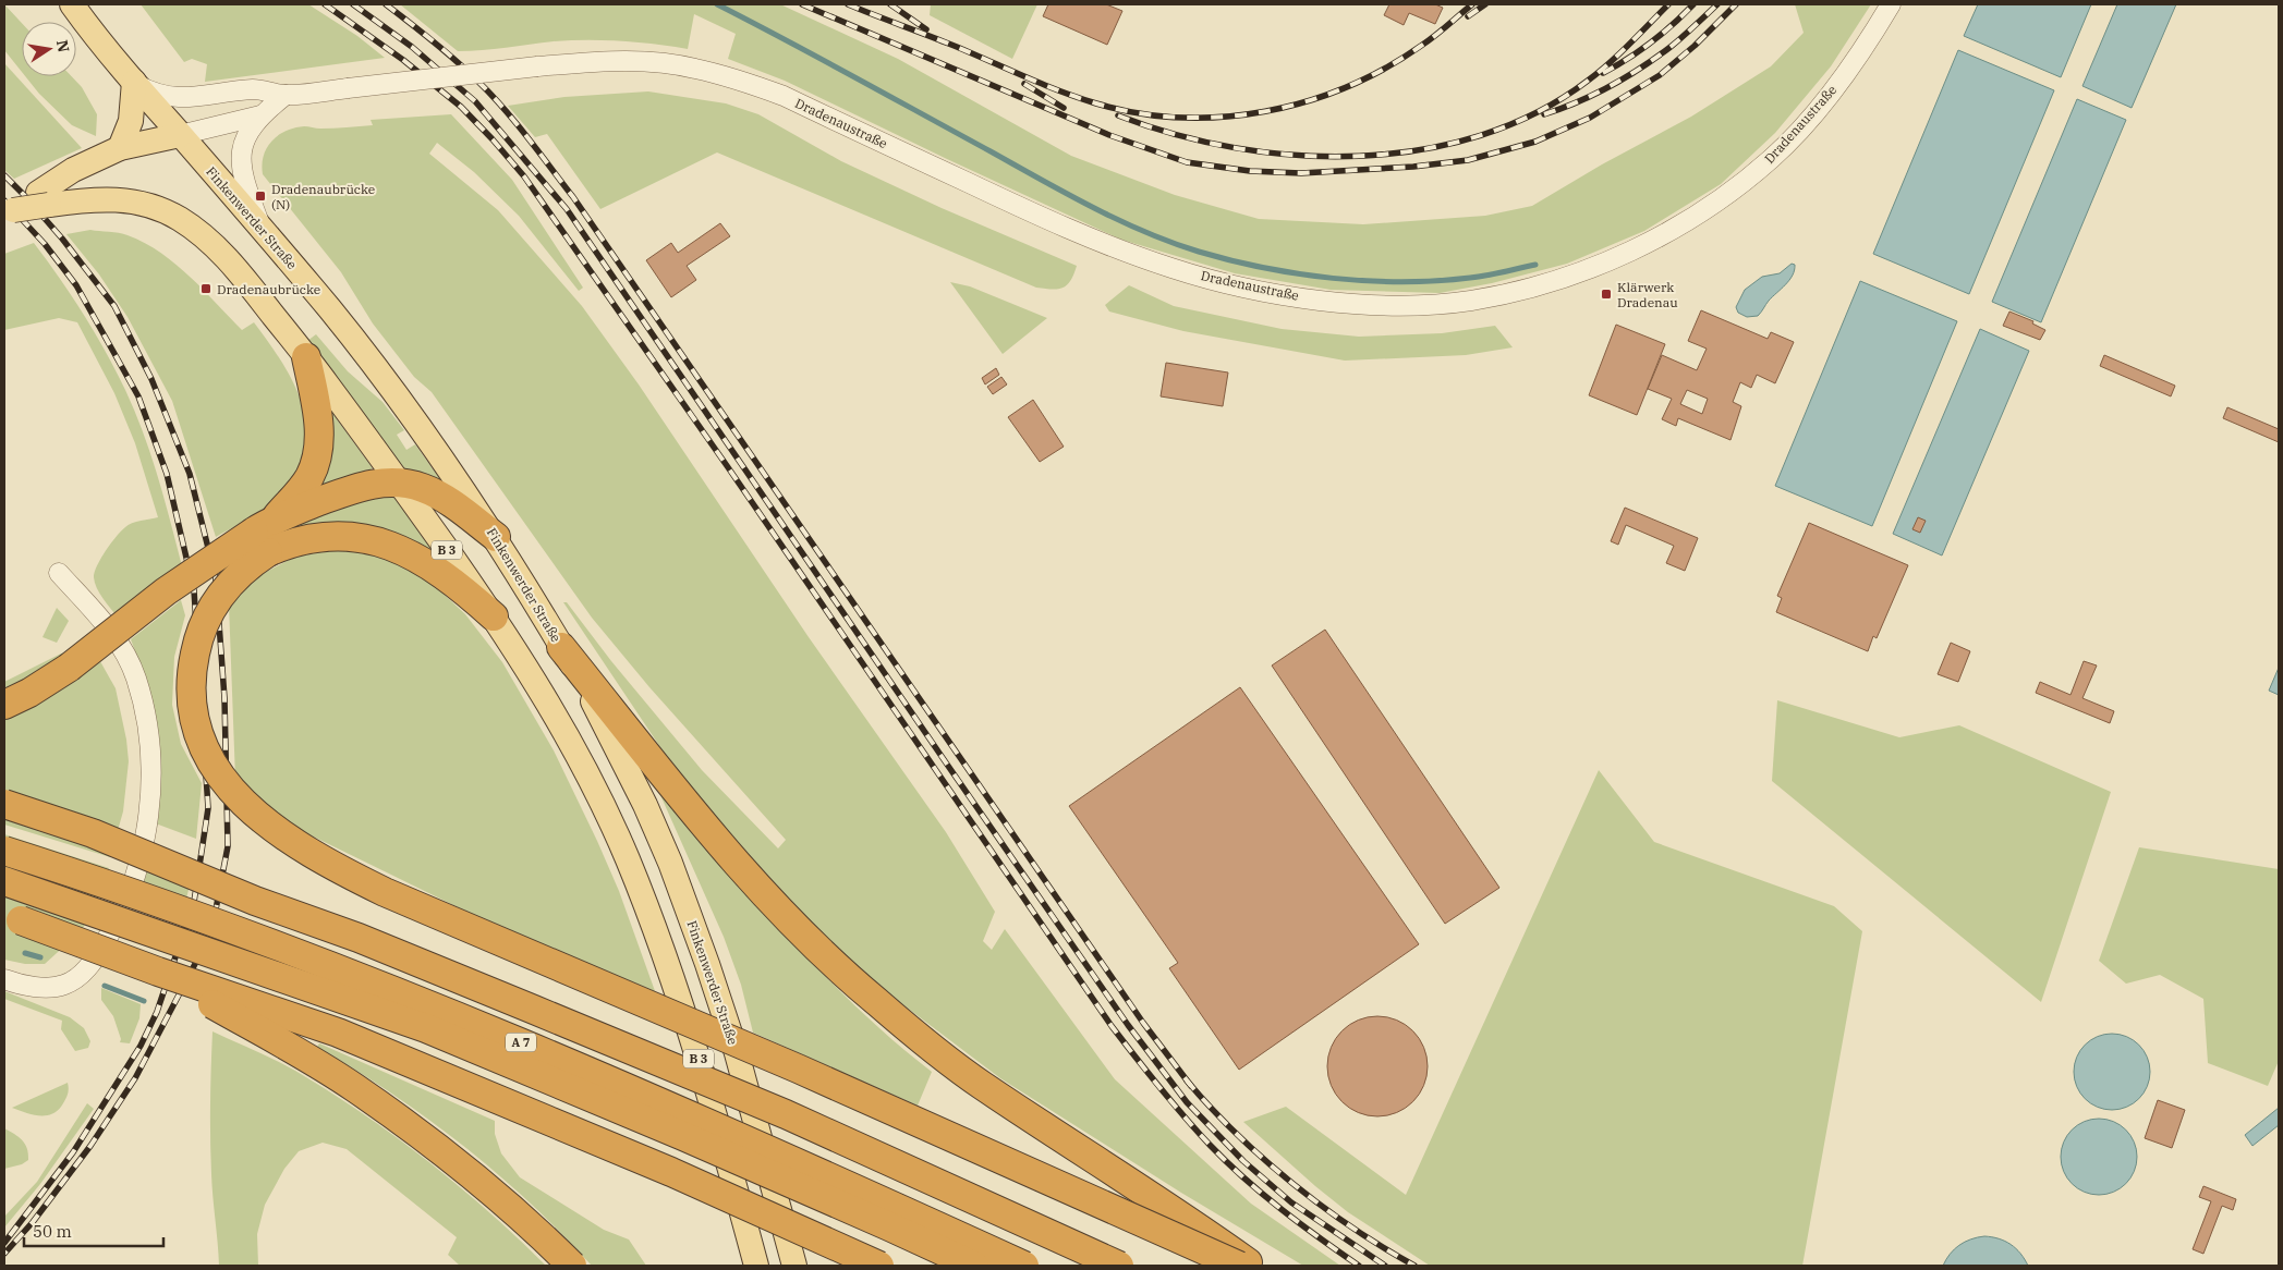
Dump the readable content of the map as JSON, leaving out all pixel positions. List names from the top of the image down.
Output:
{
  "streets": {
    "highway": ["A 7"],
    "main road": ["Finkenwerder Straße", "B 3"],
    "street": ["Dradenaustraße"]
  },
  "places": {
    "transit": ["Dradenaubrücke (N)", "Dradenaubrücke", "Klärwerk Dradenau"]
  },
  "scale_bar": "50 m",
  "north": "right"
}
